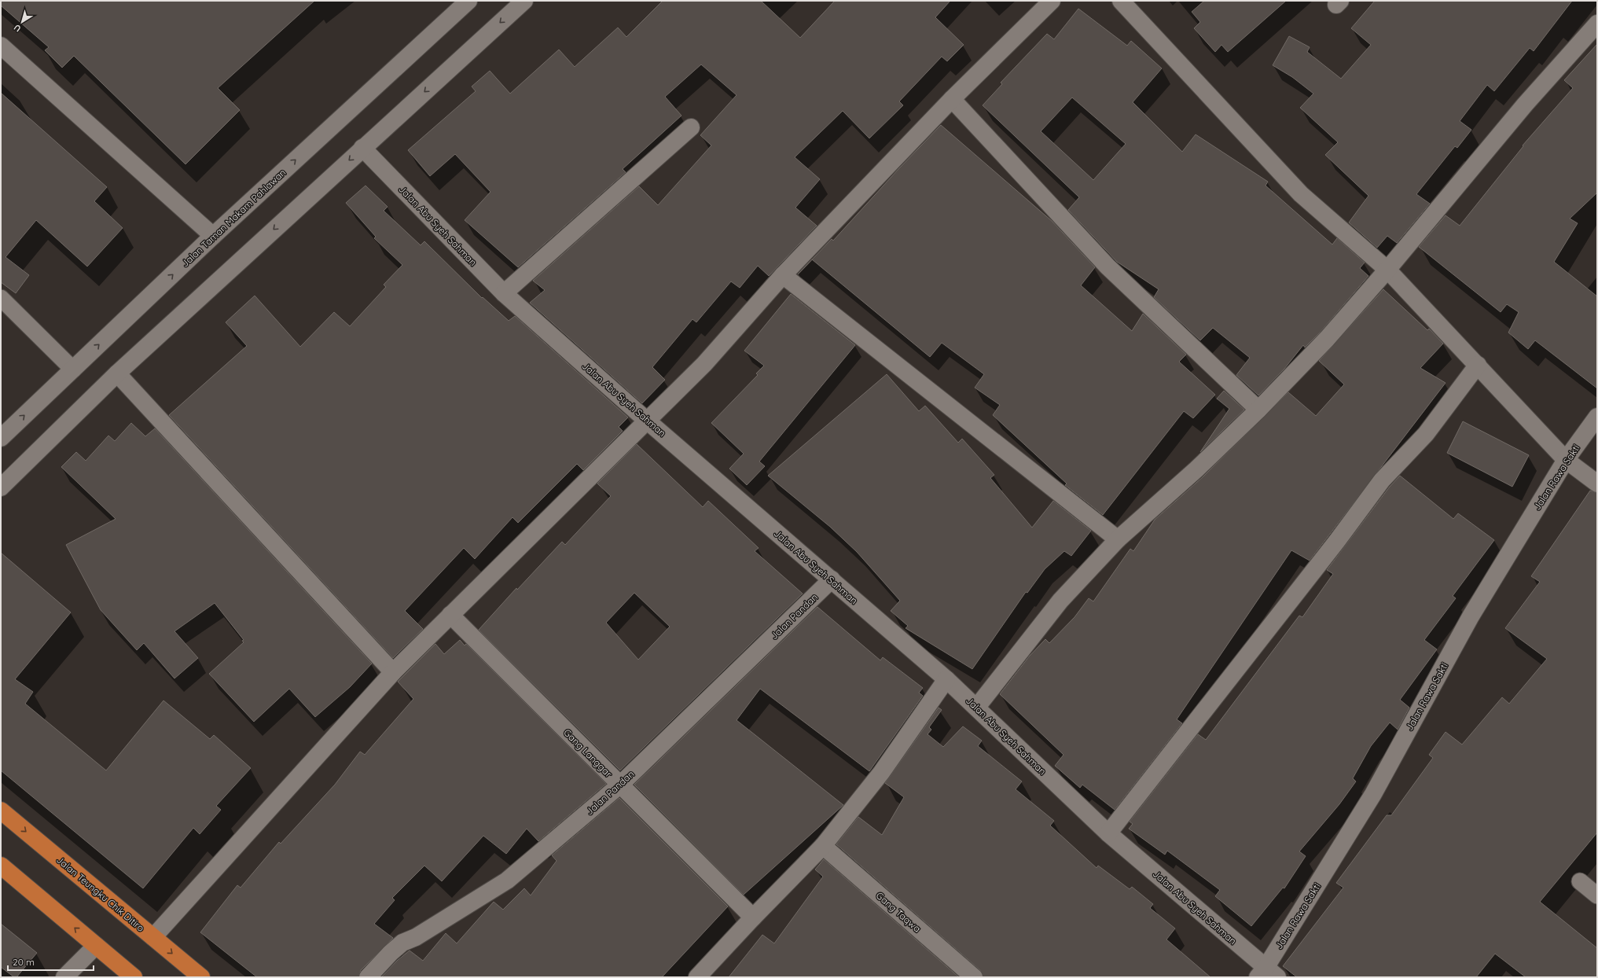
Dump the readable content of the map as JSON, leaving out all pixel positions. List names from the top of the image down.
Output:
{
  "streets": {
    "highway": ["Jalan Teungku Chik Ditiro"],
    "street": [
      "Jalan Taman Makam Pahlawan",
      "Jalan Abu Syeh Sahman",
      "Jalan Rawa Sakti",
      "Jalan Pandan",
      "Gang Langgar",
      "Gang Taqwa"
    ]
  },
  "crossings": [
    ["Jalan Abu Syeh Sahman", "Jalan Rawa Sakti"],
    ["Jalan Abu Syeh Sahman", "Jalan Pandan"],
    ["Jalan Pandan", "Gang Langgar"]
  ],
  "scale_bar": "20 m",
  "north": "bottom left"
}
